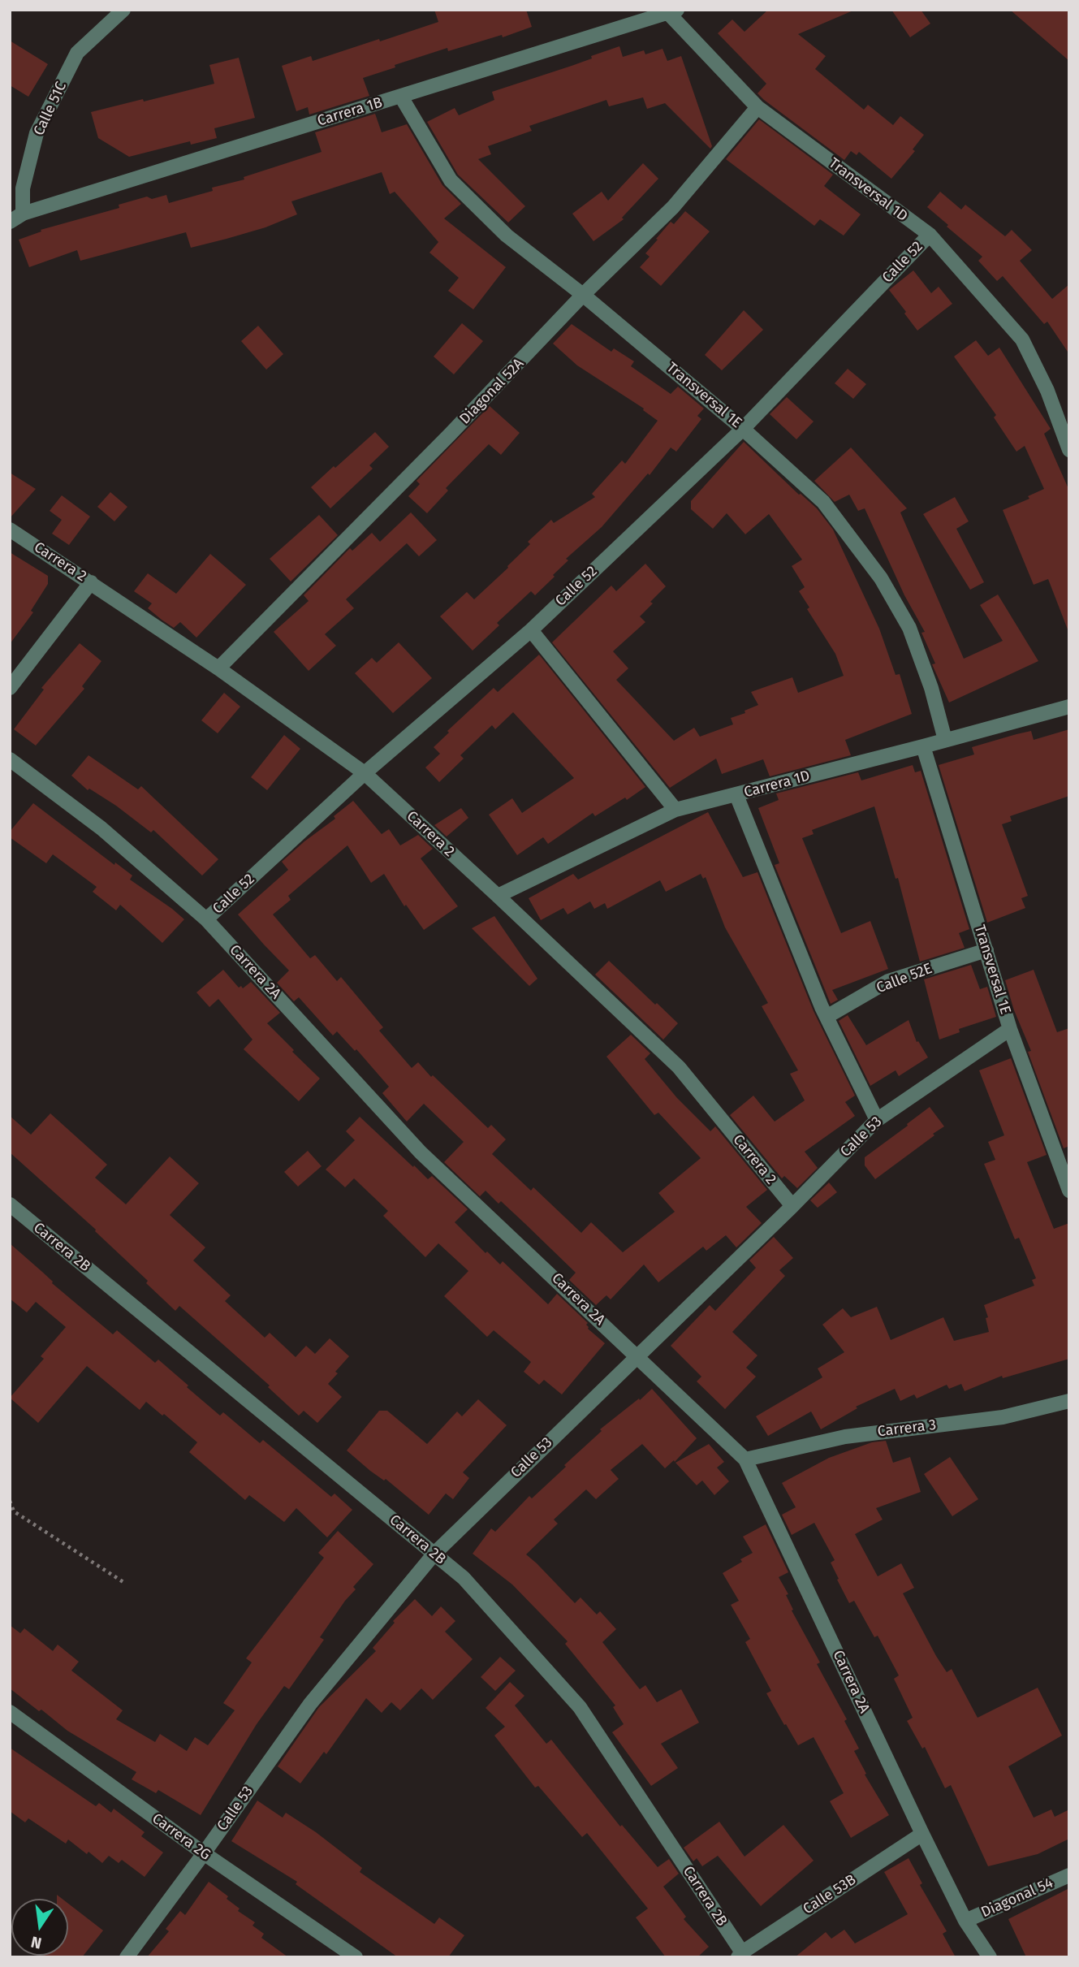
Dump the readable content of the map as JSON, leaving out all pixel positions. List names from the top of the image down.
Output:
{
  "streets": {
    "street": [
      "Calle 51C",
      "Carrera 1B",
      "Transversal 1D",
      "Calle 52",
      "Diagonal 52A",
      "Transversal 1E",
      "Carrera 2",
      "Carrera 1D",
      "Carrera 2A",
      "Calle 52E",
      "Calle 53",
      "Carrera 2B",
      "Carrera 3",
      "Carrera 2G",
      "Calle 53B",
      "Diagonal 54"
    ]
  },
  "crossings": [
    ["Calle 51C", "Carrera 1B"],
    ["Carrera 1B", "Transversal 1D"],
    ["Carrera 1B", "Transversal 1E"],
    ["Transversal 1D", "Calle 52"],
    ["Transversal 1D", "Diagonal 52A"],
    ["Calle 52", "Transversal 1E"],
    ["Calle 52", "Carrera 2"],
    ["Calle 52", "Carrera 2A"],
    ["Diagonal 52A", "Transversal 1E"],
    ["Diagonal 52A", "Carrera 2"],
    ["Transversal 1E", "Carrera 1D"],
    ["Transversal 1E", "Calle 52E"],
    ["Transversal 1E", "Calle 53"],
    ["Carrera 2", "Carrera 1D"],
    ["Carrera 2", "Calle 53"],
    ["Carrera 2A", "Calle 53"],
    ["Carrera 2A", "Carrera 3"],
    ["Carrera 2A", "Calle 53B"],
    ["Carrera 2A", "Diagonal 54"],
    ["Calle 53", "Carrera 2B"],
    ["Calle 53", "Carrera 2G"],
    ["Carrera 2B", "Calle 53B"]
  ],
  "north": "bottom"
}
